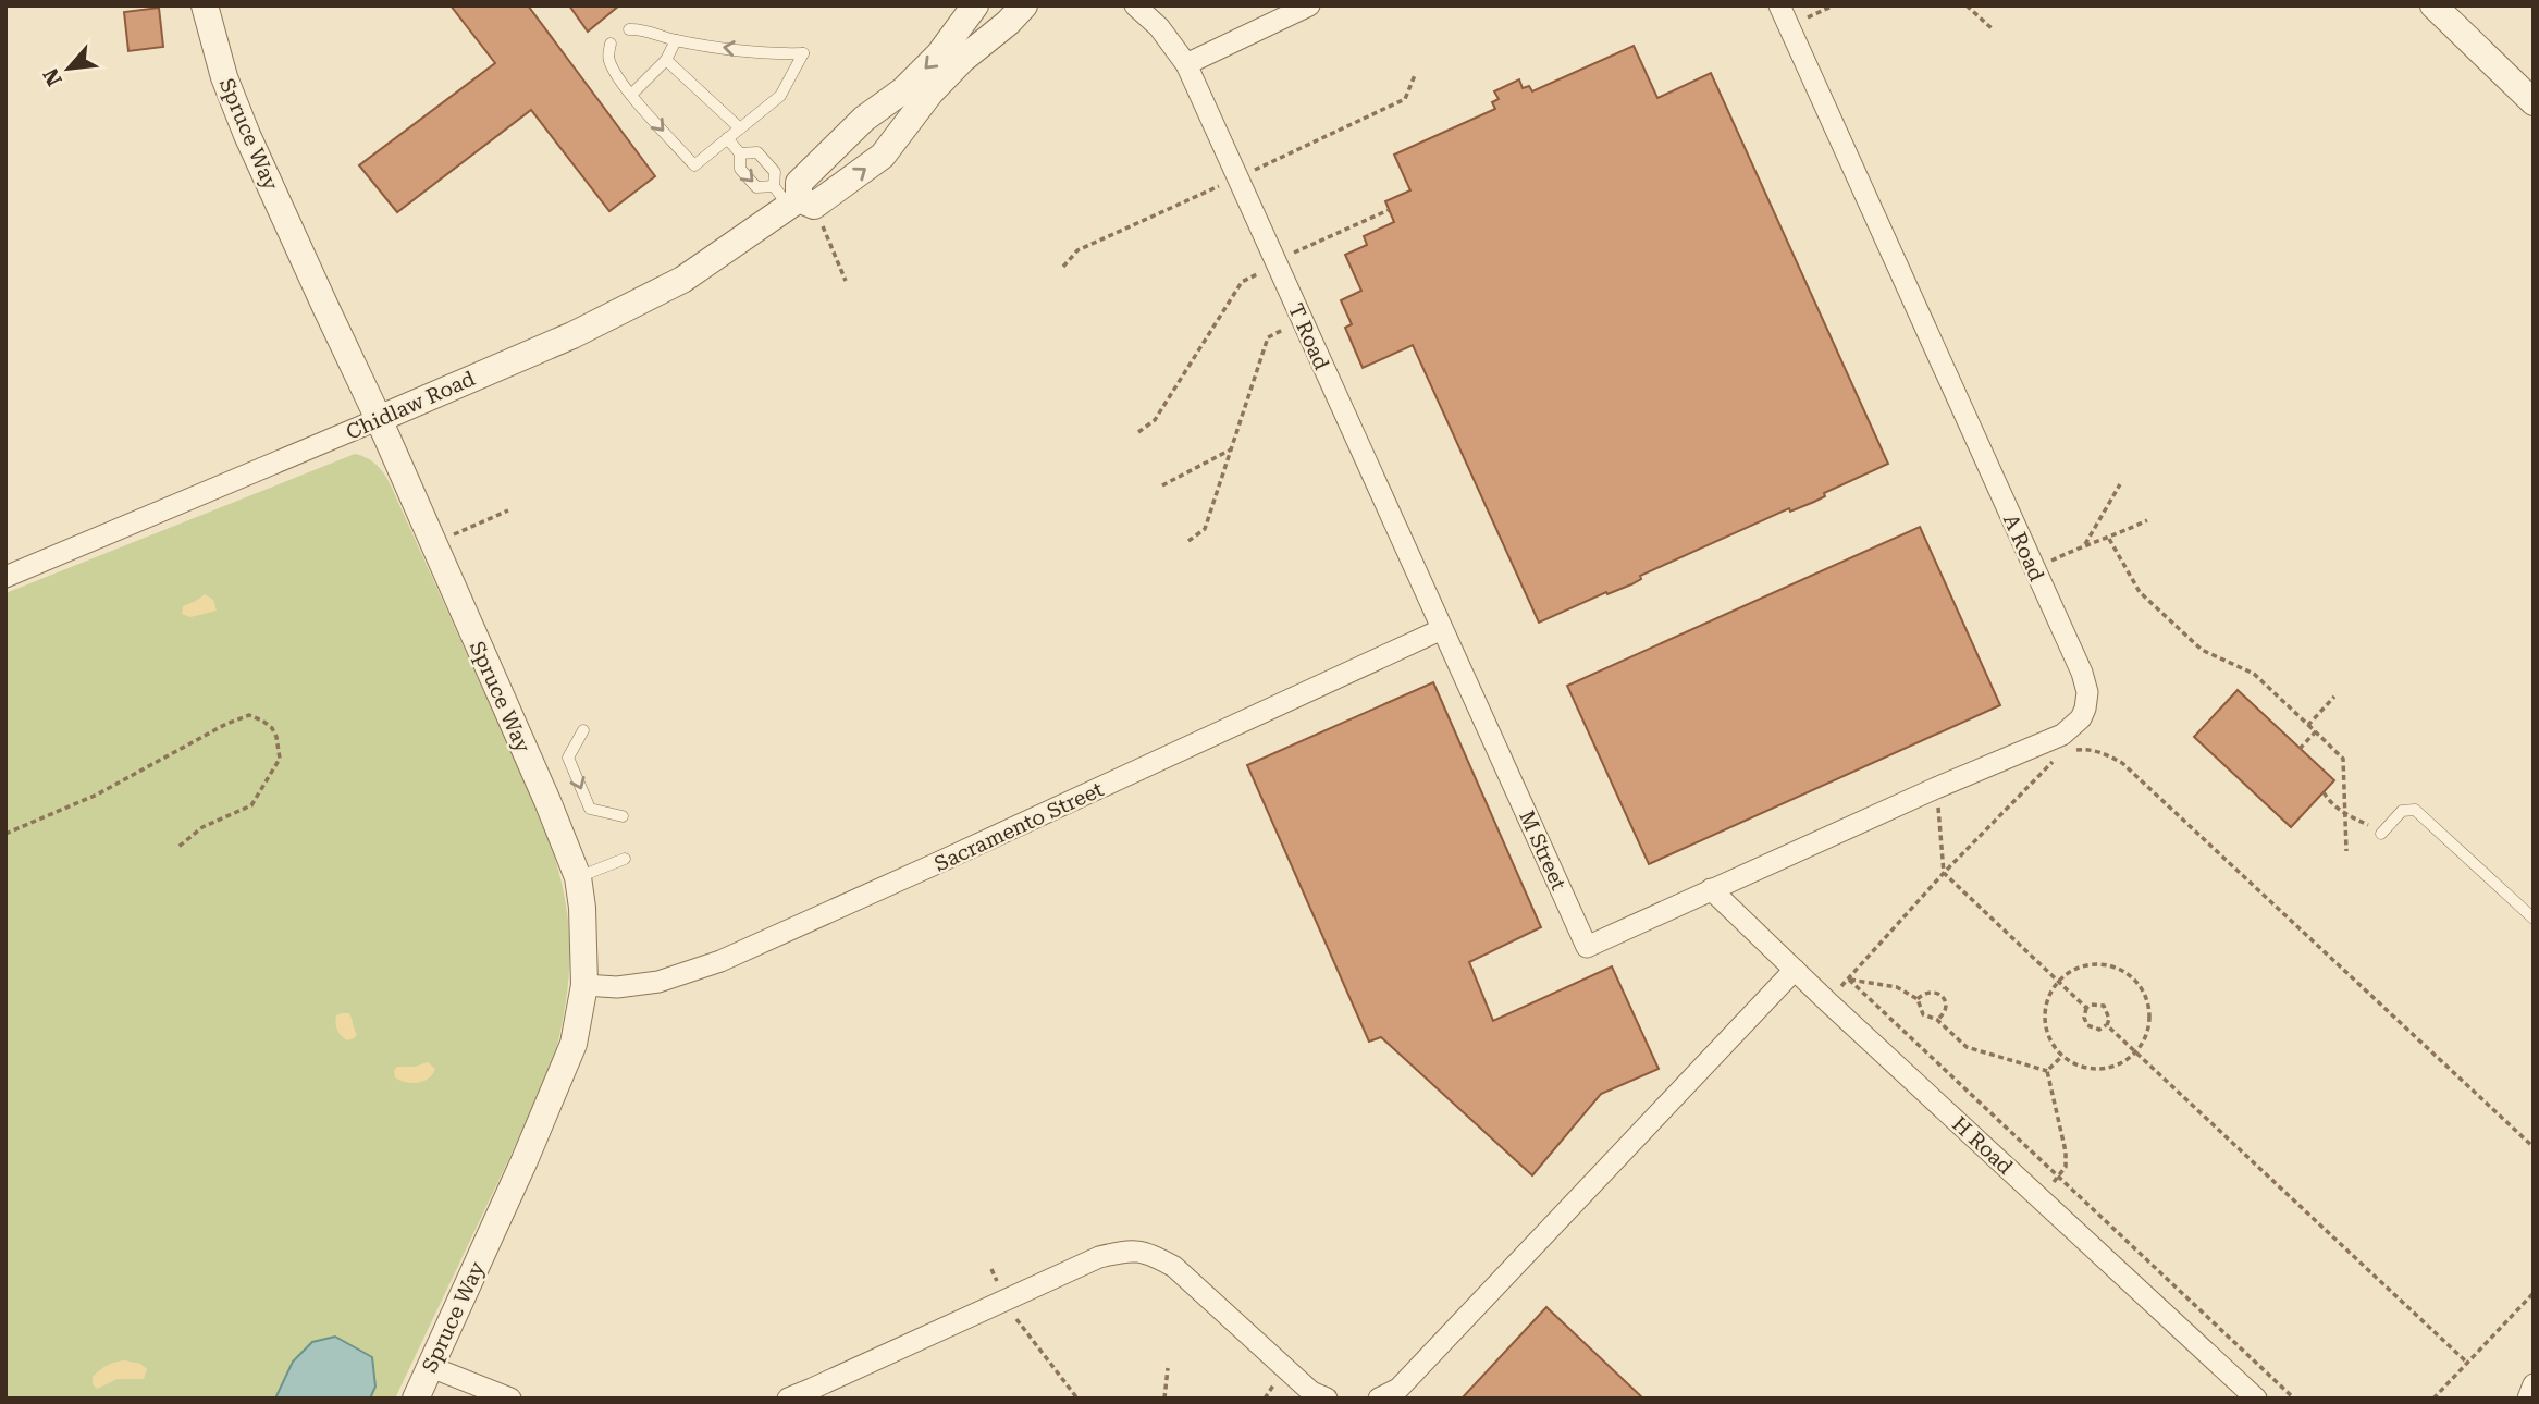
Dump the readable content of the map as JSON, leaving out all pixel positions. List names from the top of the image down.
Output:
{
  "streets": {
    "street": [
      "Spruce Way",
      "T Road",
      "Chidlaw Road",
      "A Road",
      "Sacramento Street",
      "M Street",
      "H Road"
    ]
  },
  "crossings": [
    ["Spruce Way", "Chidlaw Road"],
    ["Spruce Way", "Sacramento Street"],
    ["T Road", "Sacramento Street"],
    ["T Road", "M Street"],
    ["A Road", "M Street"],
    ["A Road", "H Road"],
    ["Sacramento Street", "M Street"],
    ["M Street", "H Road"]
  ],
  "north": "bottom left"
}
